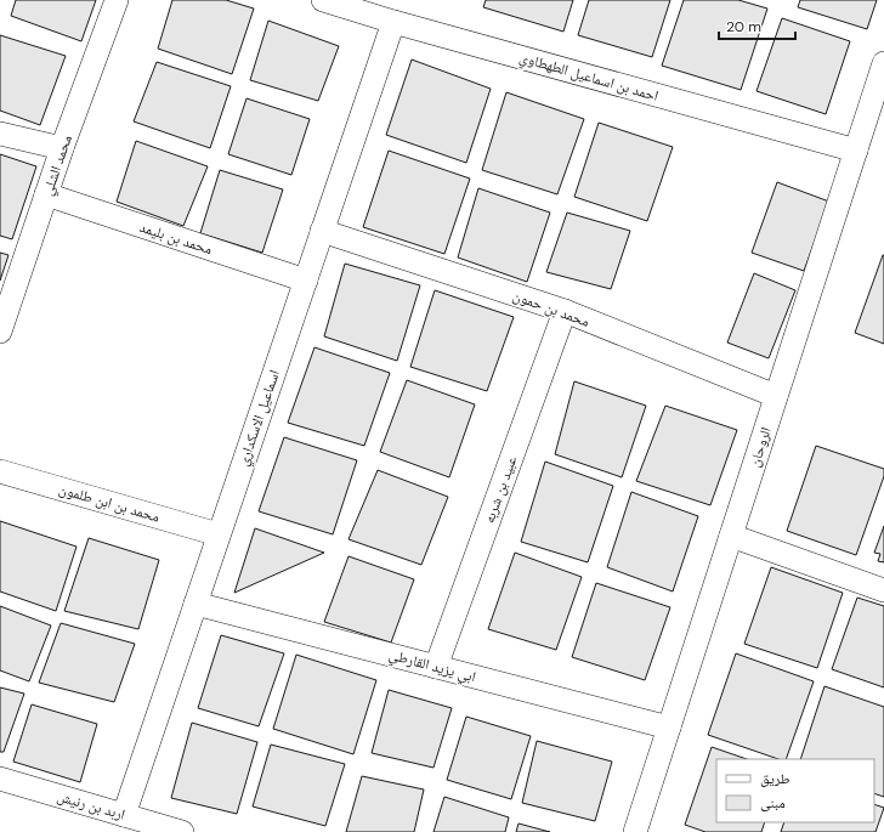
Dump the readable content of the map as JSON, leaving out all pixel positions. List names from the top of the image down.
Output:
{
  "streets": {
    "street": [
      "احمد بن اسماعيل الطهطاوي",
      "محمد الشلي",
      "محمد بن بليمد",
      "محمد بن حمون",
      "اسماعيل الاسكداري",
      "الروحان",
      "عبيد بن شربه",
      "محمد بن ابن طلمون",
      "ابي يزيد القارطي",
      "اربد بن رنيش"
    ]
  },
  "crossings": [
    ["احمد بن اسماعيل الطهطاوي", "اسماعيل الاسكداري"],
    ["احمد بن اسماعيل الطهطاوي", "الروحان"],
    ["محمد الشلي", "محمد بن بليمد"],
    ["محمد بن بليمد", "اسماعيل الاسكداري"],
    ["محمد بن حمون", "اسماعيل الاسكداري"],
    ["محمد بن حمون", "الروحان"],
    ["محمد بن حمون", "عبيد بن شربه"],
    ["اسماعيل الاسكداري", "محمد بن ابن طلمون"],
    ["اسماعيل الاسكداري", "ابي يزيد القارطي"],
    ["اسماعيل الاسكداري", "اربد بن رنيش"],
    ["الروحان", "ابي يزيد القارطي"],
    ["عبيد بن شربه", "ابي يزيد القارطي"]
  ],
  "legend": ["طريق", "مبنى"],
  "scale_bar": "20 m"
}
